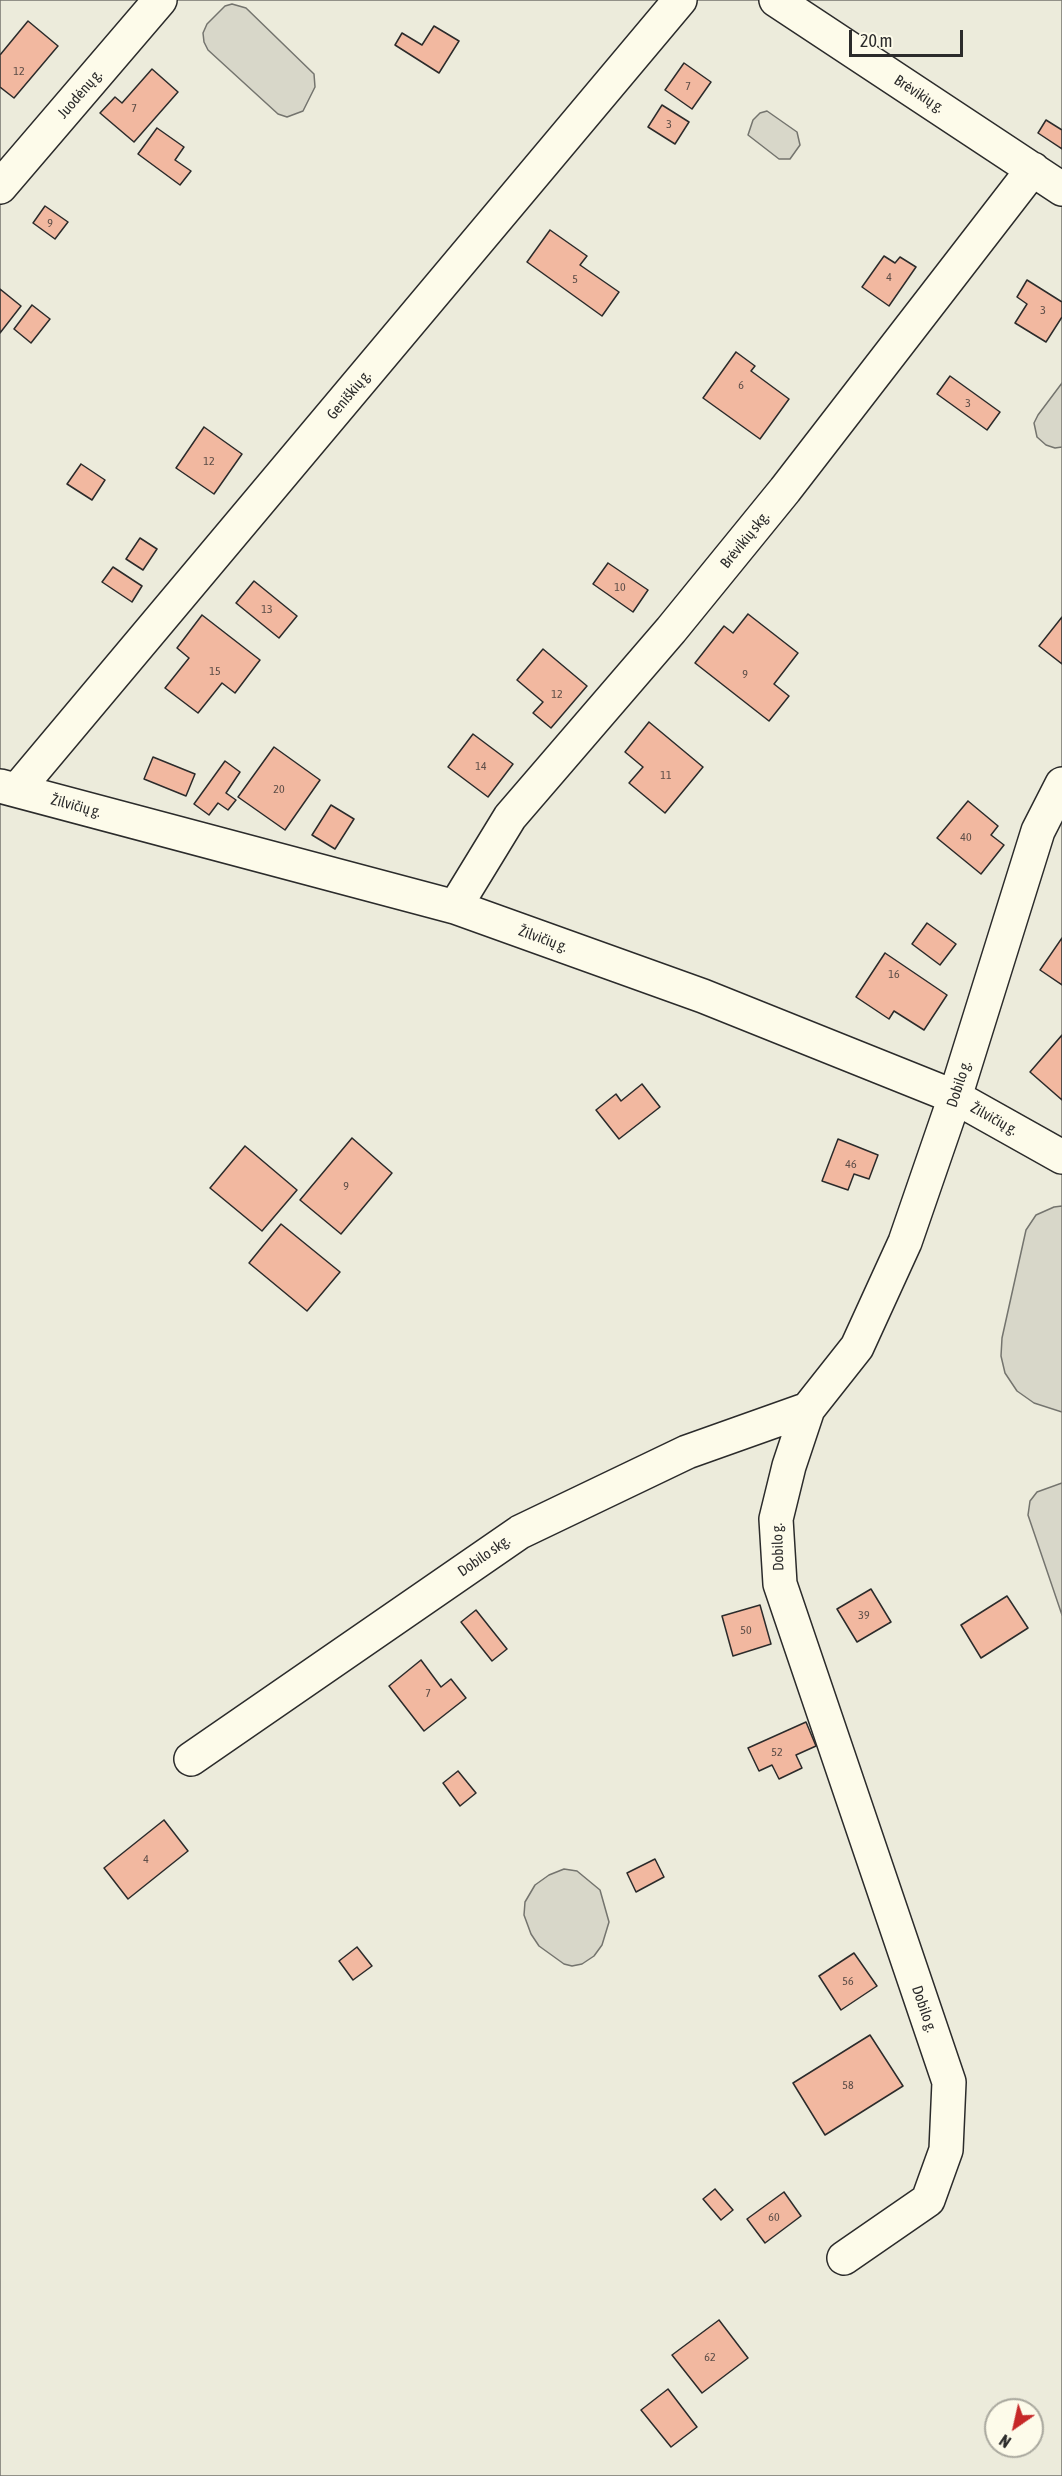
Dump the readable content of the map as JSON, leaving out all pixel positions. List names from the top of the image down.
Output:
{
  "streets": {
    "street": [
      "Juodėnų g.",
      "Brėvikių g.",
      "Geniškių g.",
      "Brėvikių skg.",
      "Žilvičių g.",
      "Dobilo g.",
      "Dobilo skg."
    ]
  },
  "crossings": [
    ["Brėvikių g.", "Brėvikių skg."],
    ["Geniškių g.", "Žilvičių g."],
    ["Brėvikių skg.", "Žilvičių g."],
    ["Žilvičių g.", "Dobilo g."],
    ["Dobilo g.", "Dobilo skg."]
  ],
  "house_numbers": [
    "12",
    "7",
    "7",
    "3",
    "9",
    "4",
    "5",
    "3",
    "6",
    "3",
    "12",
    "10",
    "13",
    "15",
    "9",
    "12",
    "14",
    "11",
    "20",
    "40",
    "16",
    "46",
    "9",
    "39",
    "50",
    "7",
    "52",
    "4",
    "56",
    "58",
    "60",
    "62"
  ],
  "scale_bar": "20 m",
  "north": "bottom left"
}
